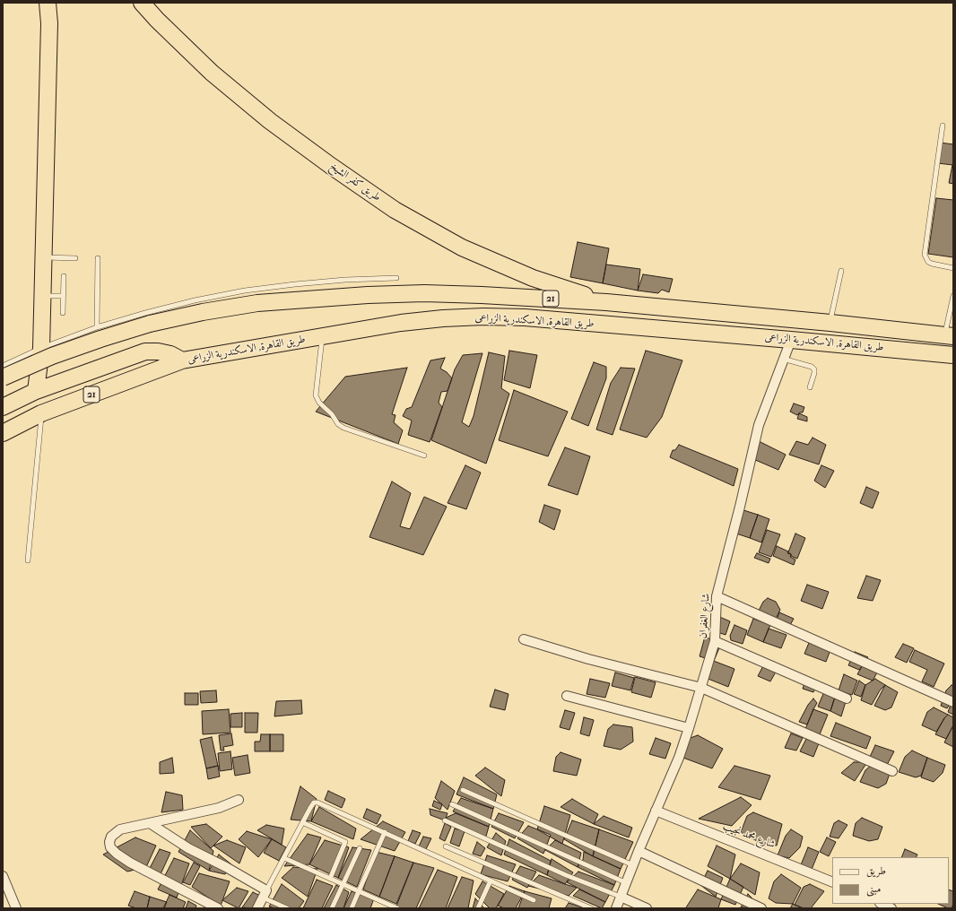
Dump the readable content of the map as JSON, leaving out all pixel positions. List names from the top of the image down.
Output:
{
  "streets": {
    "highway": ["طريق كفر الشيخ", "21", "طريق القاهرة, الاسكندرية الزراعى"],
    "street": ["شارع الغفران", "شارع محمد نجيب"]
  },
  "crossings": [
    ["طريق كفر الشيخ", "طريق القاهرة, الاسكندرية الزراعى"],
    ["طريق القاهرة, الاسكندرية الزراعى", "شارع الغفران"],
    ["شارع الغفران", "شارع محمد نجيب"]
  ],
  "legend": ["طريق", "مبنى"]
}
